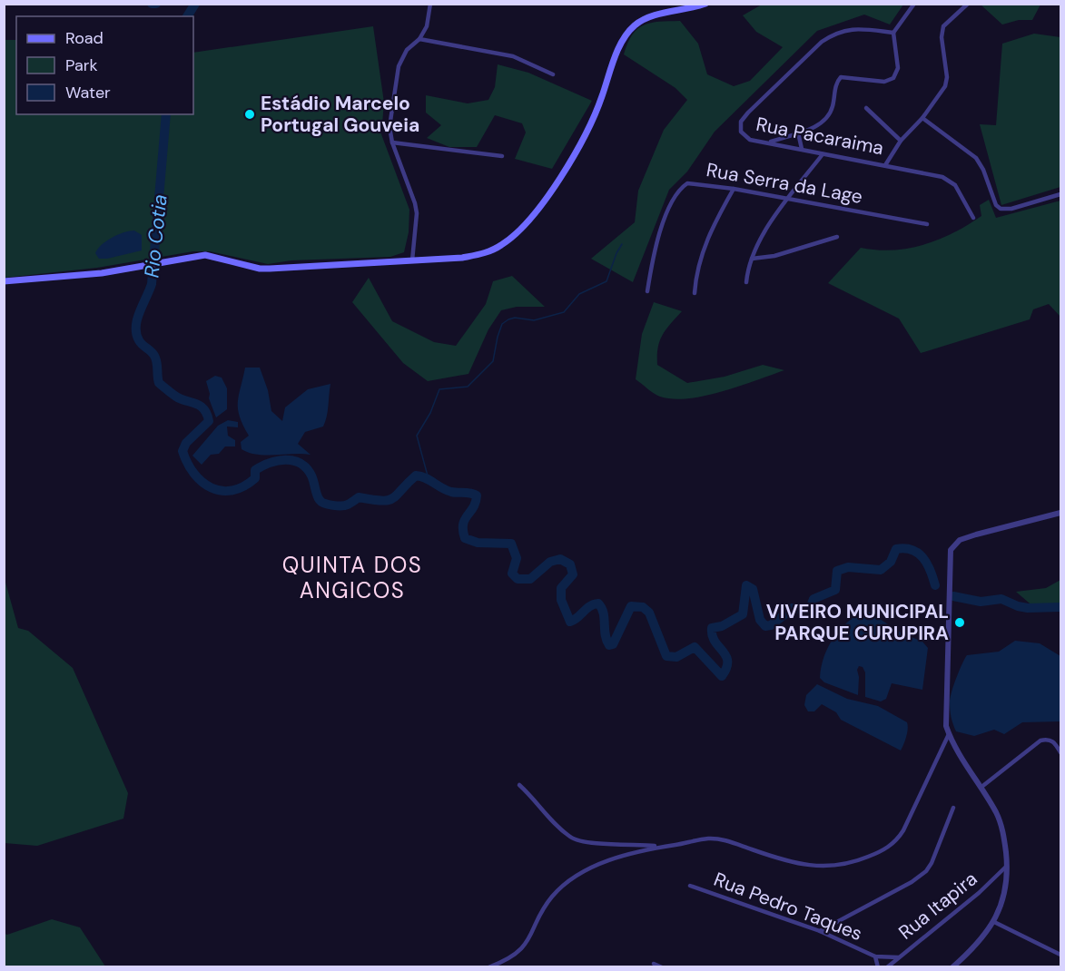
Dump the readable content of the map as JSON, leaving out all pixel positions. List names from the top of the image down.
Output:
{
  "streets": {
    "street": [
      "Rua Pacaraima",
      "Rua Serra da Lage",
      "Rua Itapira",
      "Rua Pedro Taques"
    ]
  },
  "crossings": [
    ["Rua Itapira", "Rua Pedro Taques"]
  ],
  "districts": ["QUINTA DOS ANGICOS"],
  "water": ["Rio Cotia"],
  "places": ["Estádio Marcelo Portugal Gouveia", "VIVEIRO MUNICIPAL PARQUE CURUPIRA"],
  "legend": ["Road", "Park", "Water"]
}
